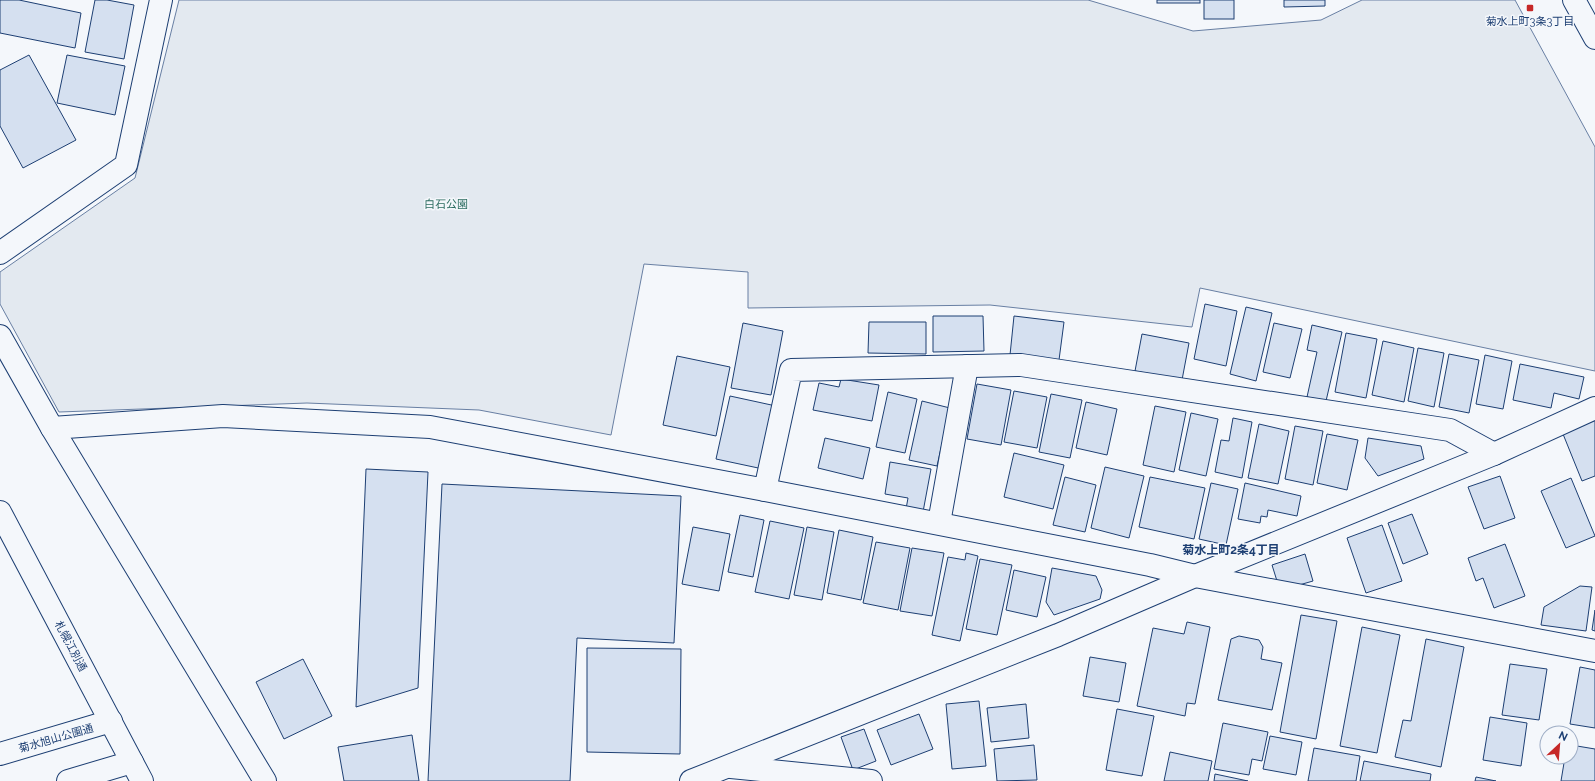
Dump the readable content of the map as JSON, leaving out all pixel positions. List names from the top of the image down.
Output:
{
  "streets": {
    "main road": ["札幌江別通", "菊水旭山公園通"]
  },
  "crossings": [
    ["札幌江別通", "菊水旭山公園通"]
  ],
  "districts": ["菊水上町2条4丁目"],
  "parks": ["白石公園"],
  "places": {
    "transit": ["菊水上町3条3丁目"]
  },
  "north": "top right"
}
